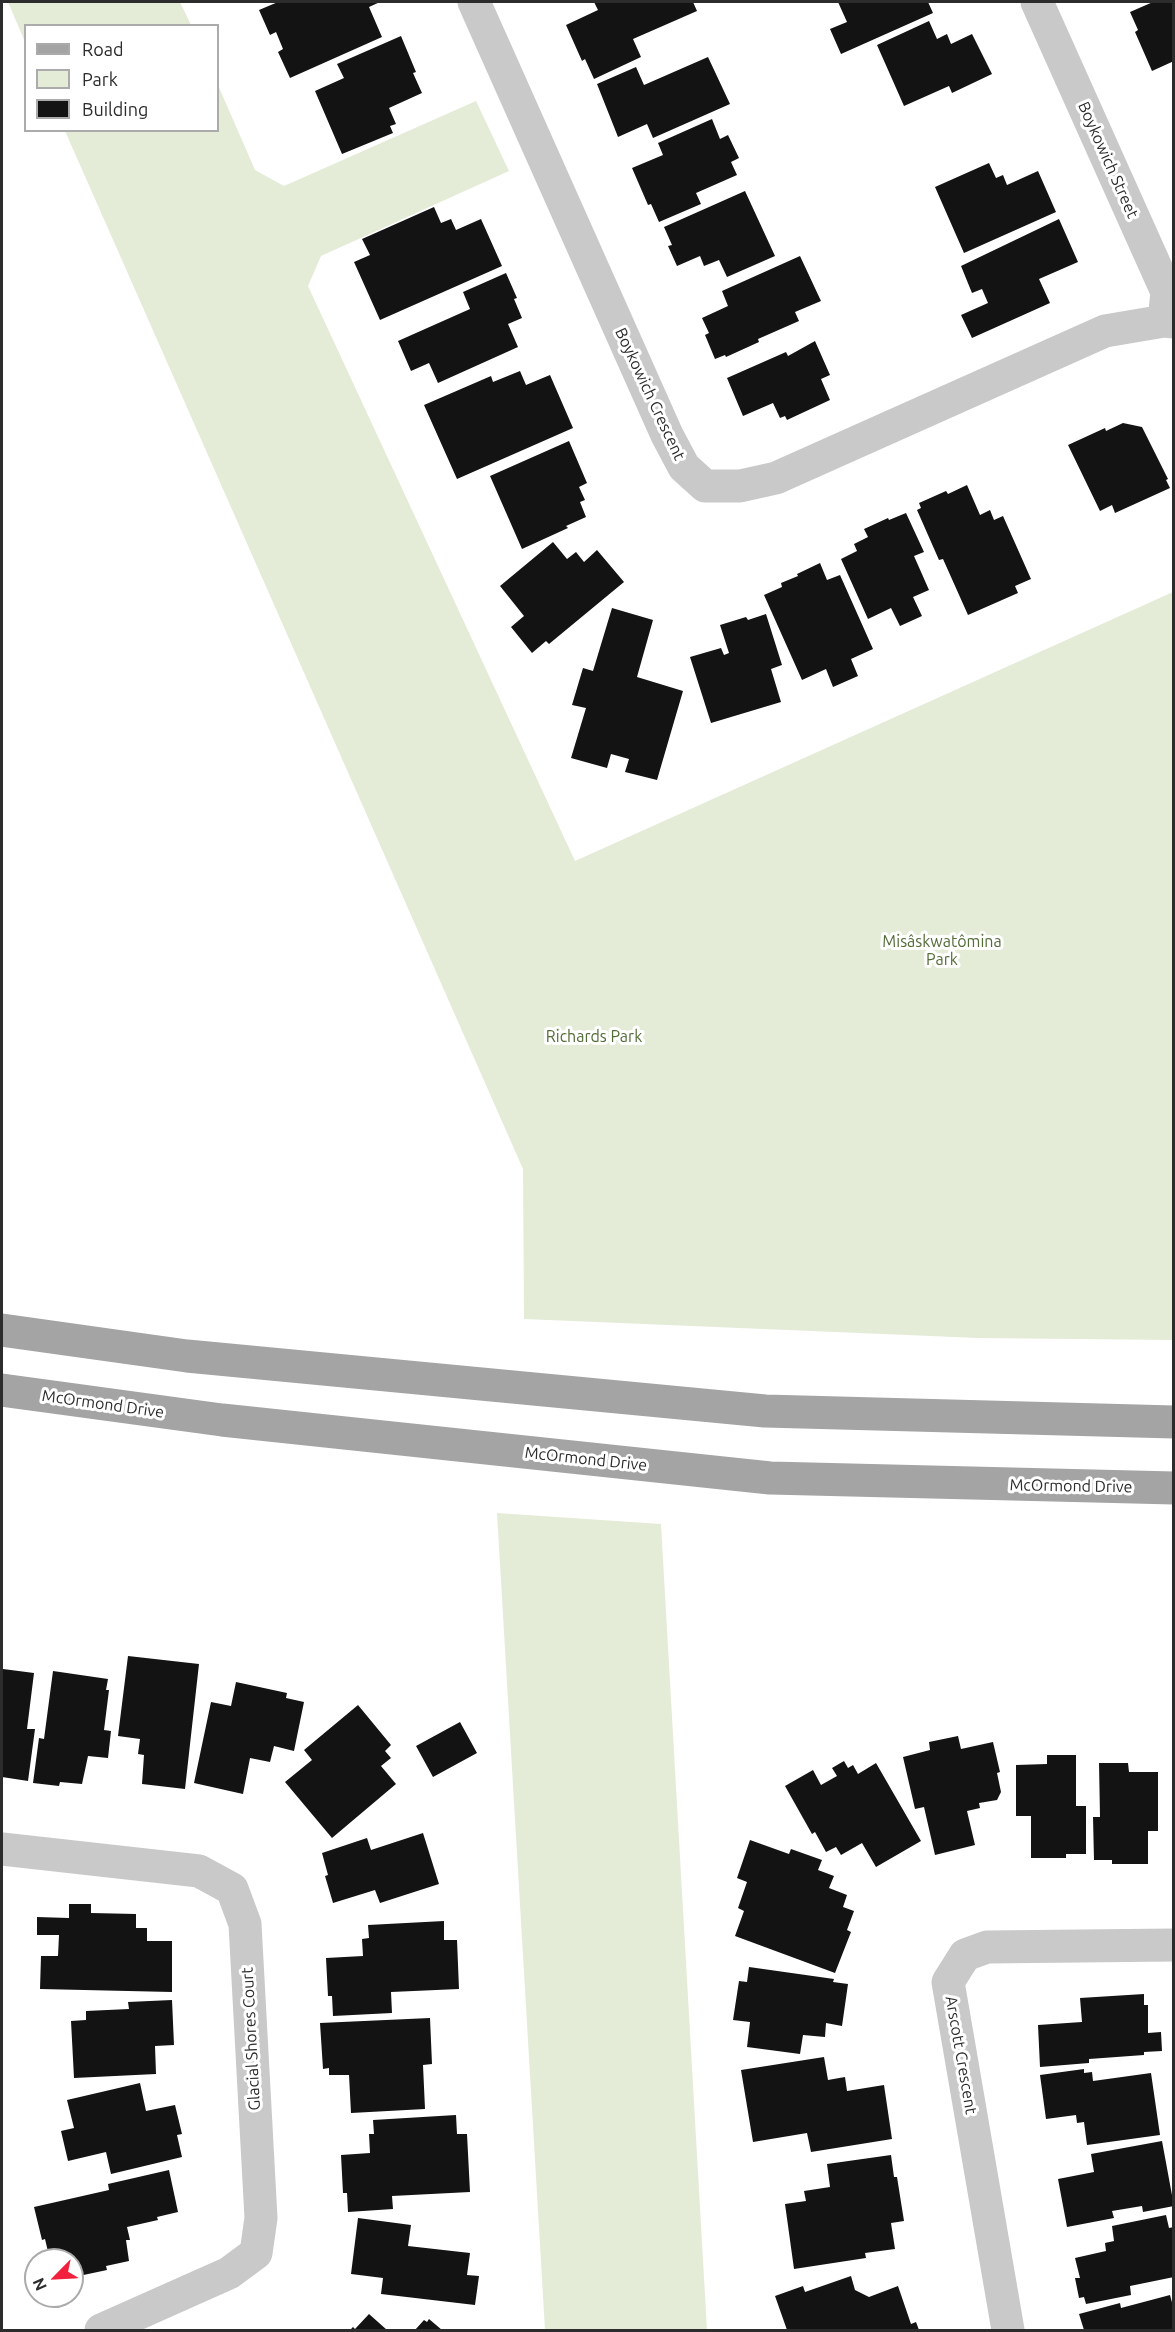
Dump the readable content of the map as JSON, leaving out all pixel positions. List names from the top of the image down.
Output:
{
  "streets": {
    "main road": ["McOrmond Drive"],
    "street": [
      "Boykowich Street",
      "Boykowich Crescent",
      "Glacial Shores Court",
      "Arscott Crescent"
    ]
  },
  "crossings": [
    ["Boykowich Street", "Boykowich Crescent"]
  ],
  "parks": ["Misâskwatômina Park", "Richards Park"],
  "legend": ["Road", "Park", "Building"],
  "north": "bottom left"
}
